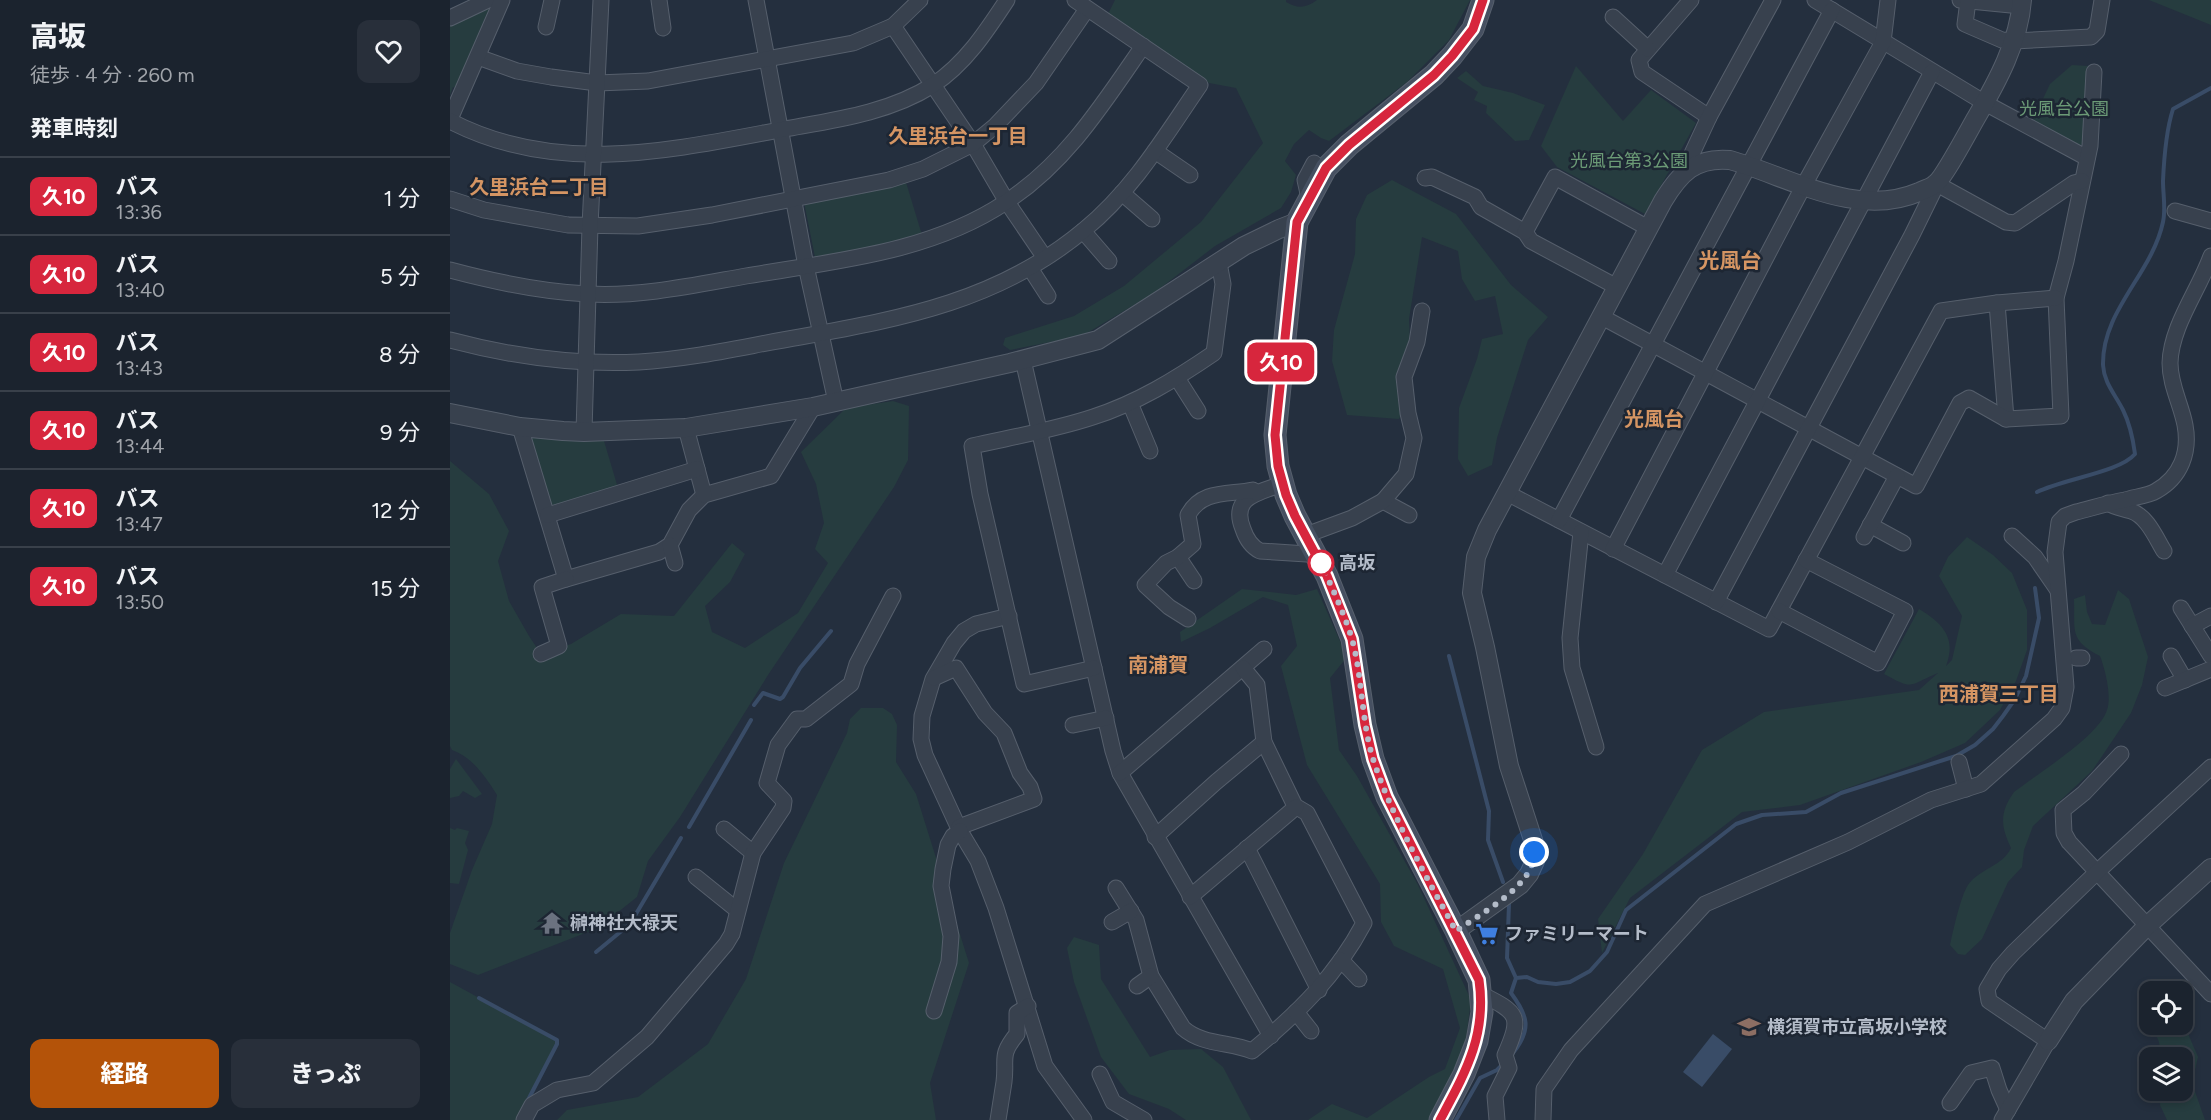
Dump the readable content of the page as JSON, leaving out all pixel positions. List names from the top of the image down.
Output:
{
  "districts": [
    "久里浜台一丁目",
    "久里浜台二丁目",
    "光風台",
    "光風台",
    "南浦賀",
    "西浦賀三丁目"
  ],
  "parks": ["光風台公園", "光風台第3公園"],
  "places": {
    "other": ["高坂"],
    "temple": ["榊神社大禄天"],
    "supermarket": ["ファミリーマート"],
    "school or university": ["横須賀市立高坂小学校"]
  },
  "lines": ["bus line 久10"],
  "page": {
    "heading": [
      ["高坂", "徒歩 · 4 分 · 260 m"],
      "発車時刻"
    ],
    "on_map": "久10",
    "list": [
      {
        "mark": "久10",
        "name": "バス",
        "note": "13:36",
        "value": "1 分"
      },
      {
        "mark": "久10",
        "name": "バス",
        "note": "13:40",
        "value": "5 分"
      },
      {
        "mark": "久10",
        "name": "バス",
        "note": "13:43",
        "value": "8 分"
      },
      {
        "mark": "久10",
        "name": "バス",
        "note": "13:44",
        "value": "9 分"
      },
      {
        "mark": "久10",
        "name": "バス",
        "note": "13:47",
        "value": "12 分"
      },
      {
        "mark": "久10",
        "name": "バス",
        "note": "13:50",
        "value": "15 分"
      }
    ],
    "buttons": ["経路", "きっぷ"]
  }
}
